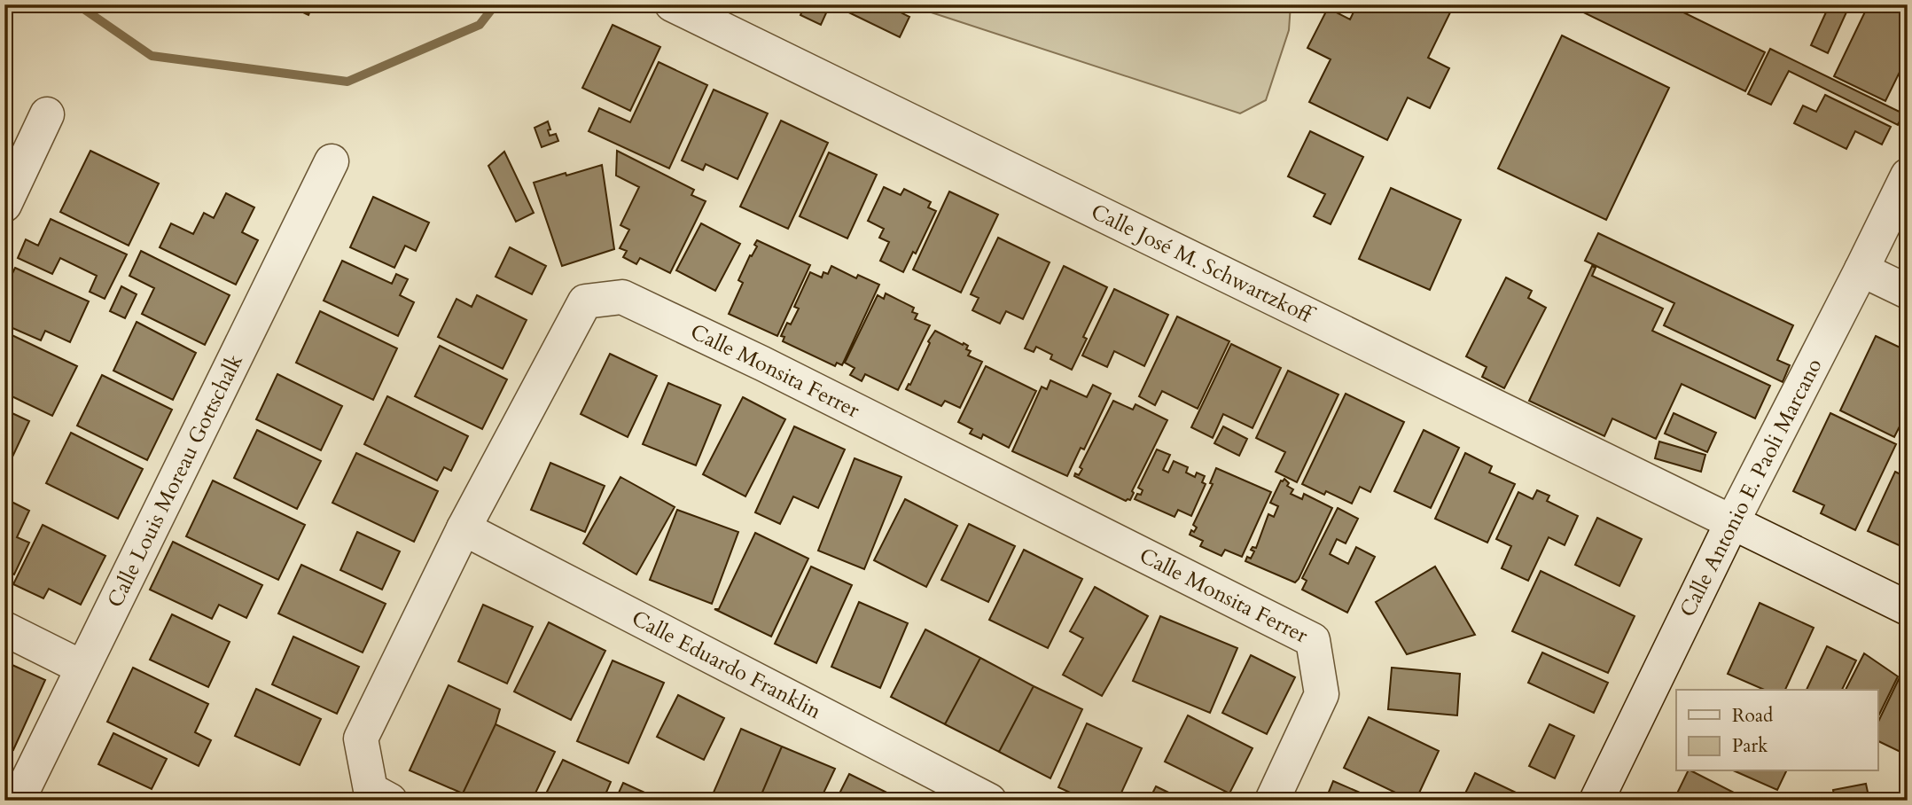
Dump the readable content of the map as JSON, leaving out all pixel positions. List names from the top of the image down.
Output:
{
  "streets": {
    "street": [
      "Calle José M. Schwartzkoff",
      "Calle Monsita Ferrer",
      "Calle Louis Moreau Gottschalk",
      "Calle Antonio E. Paoli Marcano",
      "Calle Eduardo Franklin"
    ]
  },
  "crossings": [
    ["Calle José M. Schwartzkoff", "Calle Antonio E. Paoli Marcano"],
    ["Calle Monsita Ferrer", "Calle Eduardo Franklin"]
  ],
  "legend": ["Road", "Park"]
}
